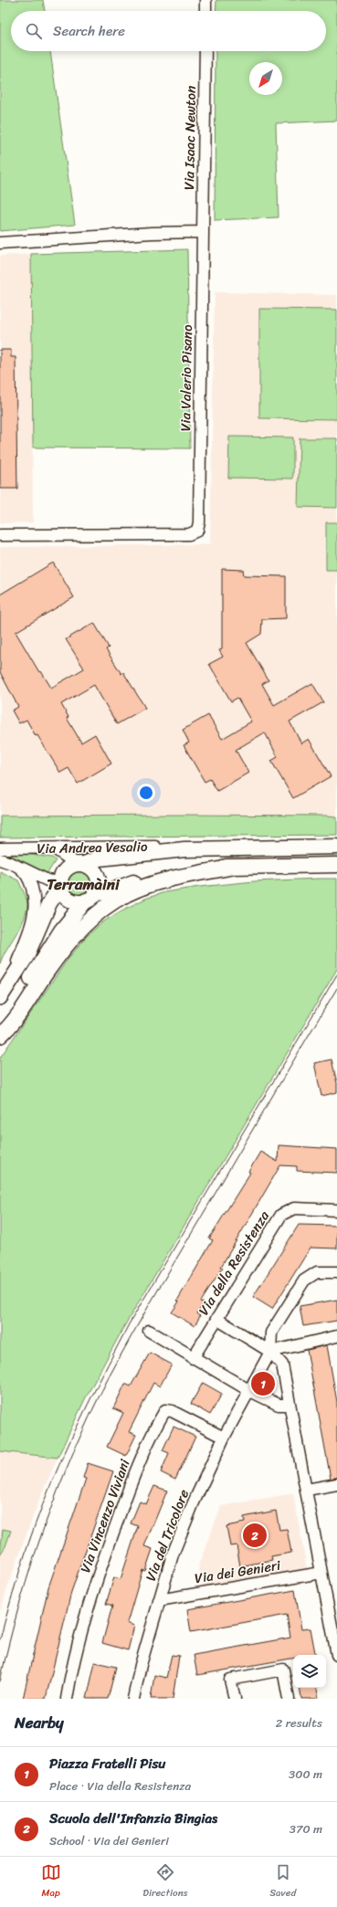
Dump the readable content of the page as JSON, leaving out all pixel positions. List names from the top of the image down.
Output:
{
  "streets": {
    "main road": ["Via Andrea Vesalio"],
    "street": [
      "Via Isaac Newton",
      "Via Valerio Pisano",
      "Via della Resistenza",
      "Via Vincenzo Viviani",
      "Via del Tricolore",
      "Via dei Genieri"
    ]
  },
  "crossings": [
    ["Via Isaac Newton", "Via Valerio Pisano"],
    ["Via Vincenzo Viviani", "Via del Tricolore"],
    ["Via del Tricolore", "Via dei Genieri"]
  ],
  "districts": ["Terramàini"],
  "north": "bottom left",
  "page": {
    "search": "Search here",
    "pins": ["1", "2"],
    "heading": ["Nearby", "2 results"],
    "list": [
      {
        "mark": "1",
        "name": "Piazza Fratelli Pisu",
        "note": "Place · Via della Resistenza",
        "value": "300 m"
      },
      {
        "mark": "2",
        "name": "Scuola dell'Infanzia Bingias",
        "note": "School · Via dei Genieri",
        "value": "370 m"
      }
    ],
    "nav": ["Map", "Directions", "Saved"]
  }
}
